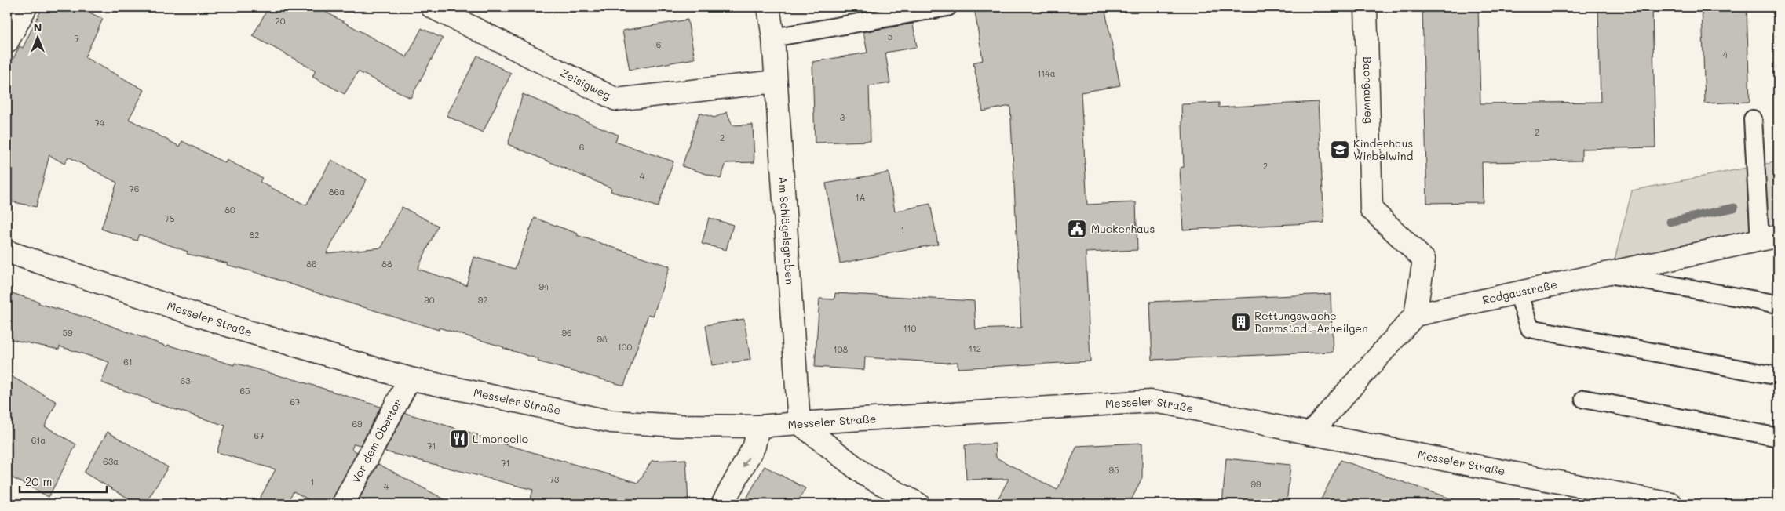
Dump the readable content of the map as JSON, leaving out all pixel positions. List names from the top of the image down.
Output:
{
  "streets": {
    "street": [
      "Zeisigweg",
      "Bachgauweg",
      "Am Schlägelsgraben",
      "Rodgaustraße",
      "Messeler Straße",
      "Vor dem Obertor"
    ]
  },
  "crossings": [
    ["Zeisigweg", "Am Schlägelsgraben"],
    ["Bachgauweg", "Rodgaustraße"],
    ["Am Schlägelsgraben", "Messeler Straße"],
    ["Messeler Straße", "Vor dem Obertor"]
  ],
  "places": {
    "school or university": ["Kinderhaus Wirbelwind"],
    "public building": ["Muckerhaus"],
    "building": ["Rettungswache Darmstadt-Arheilgen"],
    "restaurant": ["Limoncello"]
  },
  "house_numbers": [
    "20",
    "5",
    "7",
    "6",
    "4",
    "114a",
    "3",
    "74",
    "2",
    "2",
    "6",
    "2",
    "4",
    "76",
    "86a",
    "1A",
    "80",
    "78",
    "1",
    "82",
    "86",
    "88",
    "94",
    "90",
    "92",
    "110",
    "59",
    "96",
    "98",
    "100",
    "112",
    "108",
    "61",
    "63",
    "65",
    "67",
    "69",
    "67",
    "61a",
    "71",
    "63a",
    "71",
    "95",
    "73",
    "1",
    "99",
    "4"
  ],
  "scale_bar": "20 m",
  "north": "top"
}
